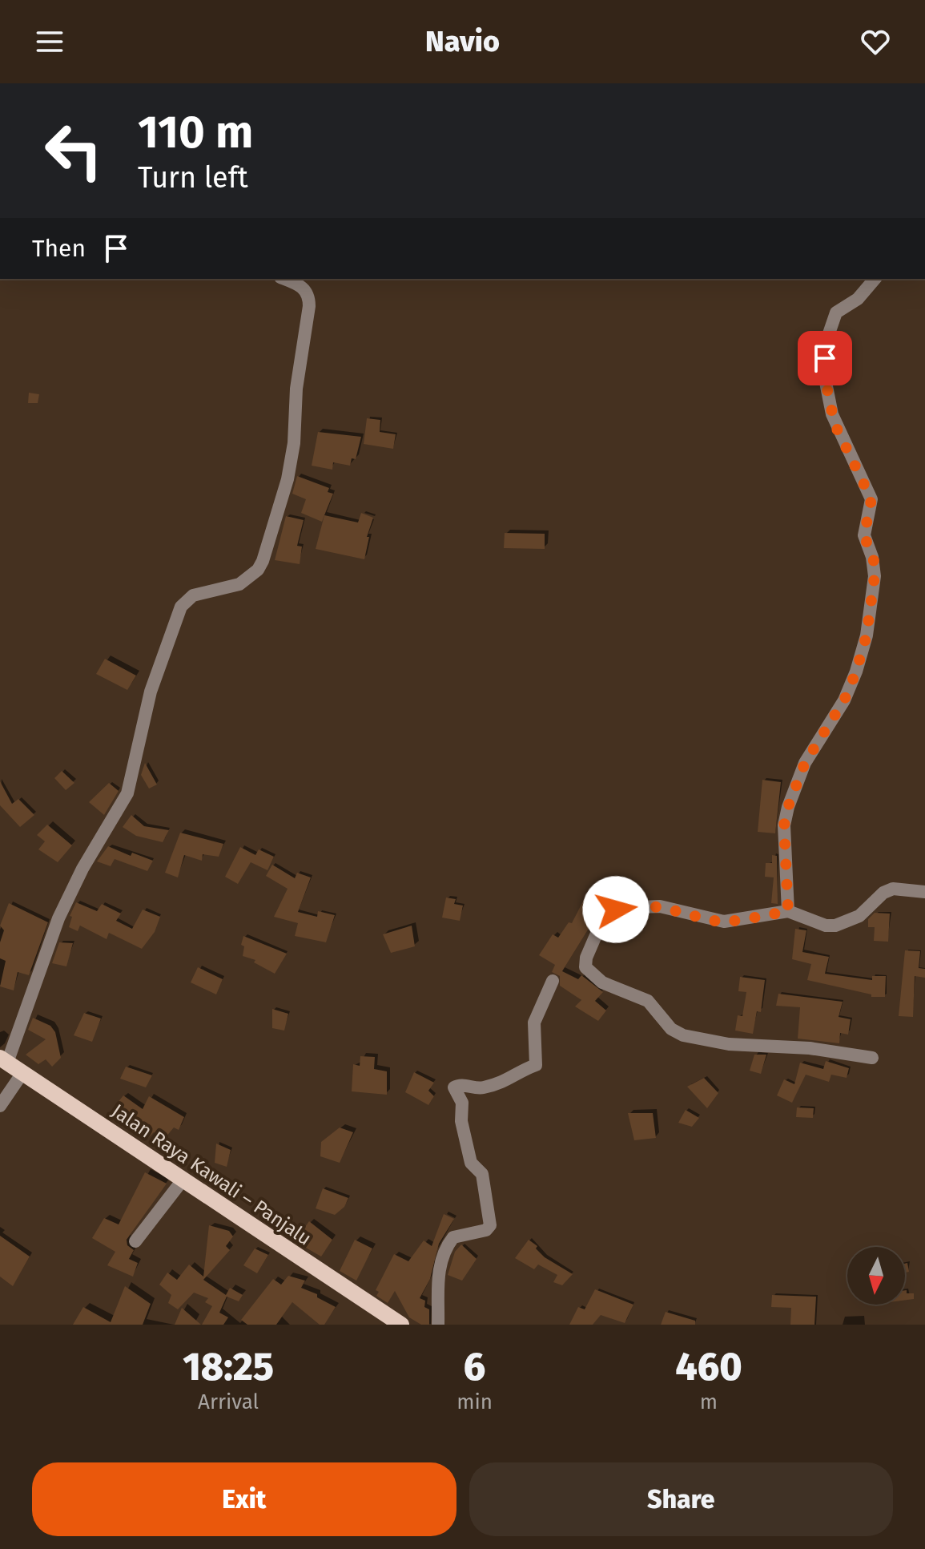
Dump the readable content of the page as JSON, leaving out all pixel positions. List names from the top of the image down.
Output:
{
  "streets": {
    "main road": ["Jalan Raya Kawali – Panjalu"]
  },
  "north": "bottom",
  "page": {
    "header": "Navio",
    "turn": ["110 m", "Turn left"],
    "then": "Then",
    "eta": [
      "18:25",
      "Arrival",
      "6",
      "min",
      "460",
      "m"
    ],
    "buttons": ["Exit", "Share"]
  }
}
